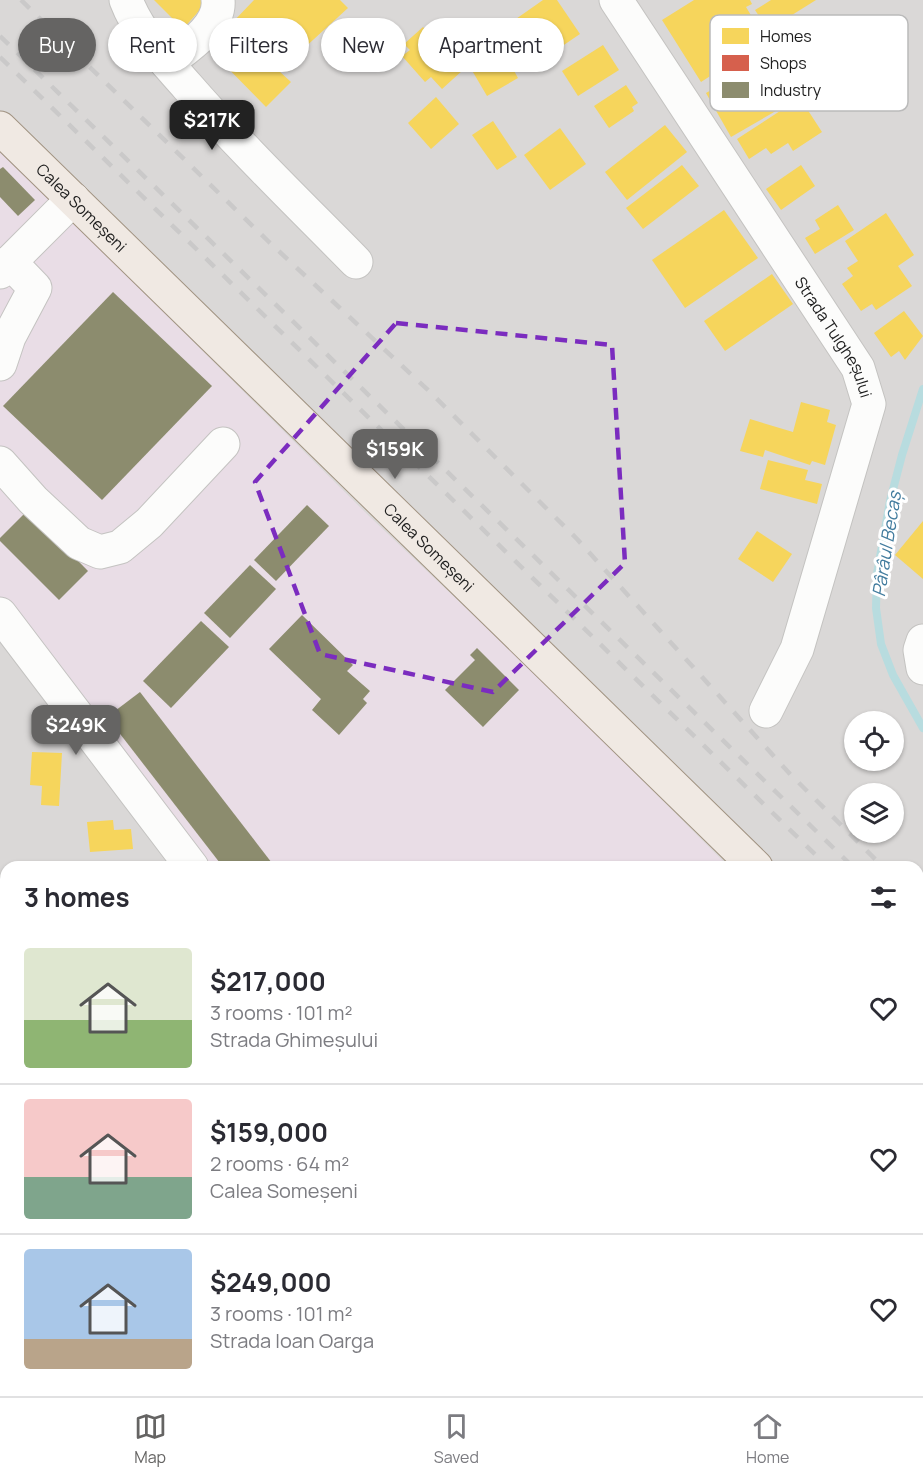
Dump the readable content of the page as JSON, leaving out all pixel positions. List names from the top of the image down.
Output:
{
  "streets": {
    "main road": ["Calea Someșeni"],
    "street": ["Strada Tulgheșului"]
  },
  "water": ["Pârâul Becaș"],
  "legend": ["Homes", "Shops", "Industry"],
  "page": {
    "chip": [
      "Buy",
      "Rent",
      "Filters",
      "New",
      "Apartment"
    ],
    "price": ["$217K", "$159K", "$249K"],
    "heading": "3 homes",
    "list": [
      {
        "name": "$217,000",
        "note": "3 rooms · 101 m² · Strada Ghimeșului"
      },
      {
        "name": "$159,000",
        "note": "2 rooms · 64 m² · Calea Someșeni"
      },
      {
        "name": "$249,000",
        "note": "3 rooms · 101 m² · Strada Ioan Oarga"
      }
    ],
    "tabs": ["Map", "Saved", "Home"]
  }
}
